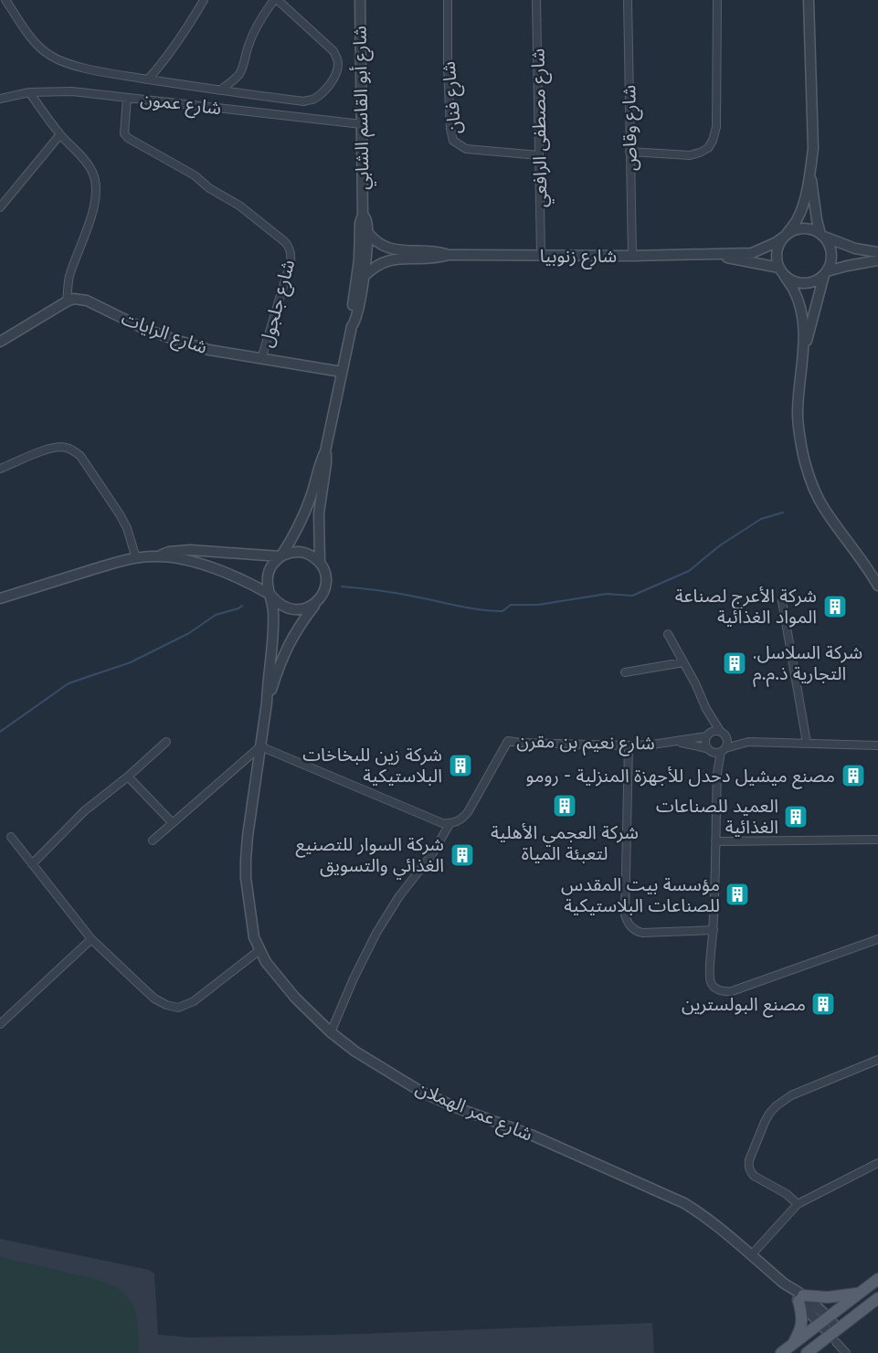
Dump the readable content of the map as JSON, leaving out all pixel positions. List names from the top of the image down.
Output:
{
  "streets": {
    "street": [
      "شارع فنان",
      "شارع عمون",
      "شارع أبو القاسم الشابي",
      "شارع مصطفى الرافعي",
      "شارع وقاص",
      "شارع زنوبيا",
      "شارع جلجول",
      "شارع الرايات",
      "شارع نعيم بن مقرن",
      "شارع عمر الهملان"
    ]
  },
  "crossings": [
    ["شارع فنان", "شارع مصطفى الرافعي"],
    ["شارع عمون", "شارع أبو القاسم الشابي"],
    ["شارع عمون", "شارع جلجول"],
    ["شارع أبو القاسم الشابي", "شارع زنوبيا"],
    ["شارع أبو القاسم الشابي", "شارع الرايات"],
    ["شارع أبو القاسم الشابي", "شارع عمر الهملان"],
    ["شارع مصطفى الرافعي", "شارع زنوبيا"],
    ["شارع وقاص", "شارع زنوبيا"],
    ["شارع جلجول", "شارع الرايات"]
  ],
  "places": {
    "building": [
      "شركة الأعرج لصناعة المواد الغذائية",
      ".شركة السلاسل التجارية ذ.م.م",
      "شركة زين للبخاخات البلاستيكية",
      "مصنع ميشيل دحدل للأجهزة المنزلية - رومو",
      "شركة العجمي الأهلية لتعبئة المياة",
      "العميد للصناعات الغذائية",
      "شركة السوار للتصنيع الغذائي والتسويق",
      "مؤسسة بيت المقدس للصناعات البلاستيكية",
      "مصنع البولسترين"
    ]
  }
}
